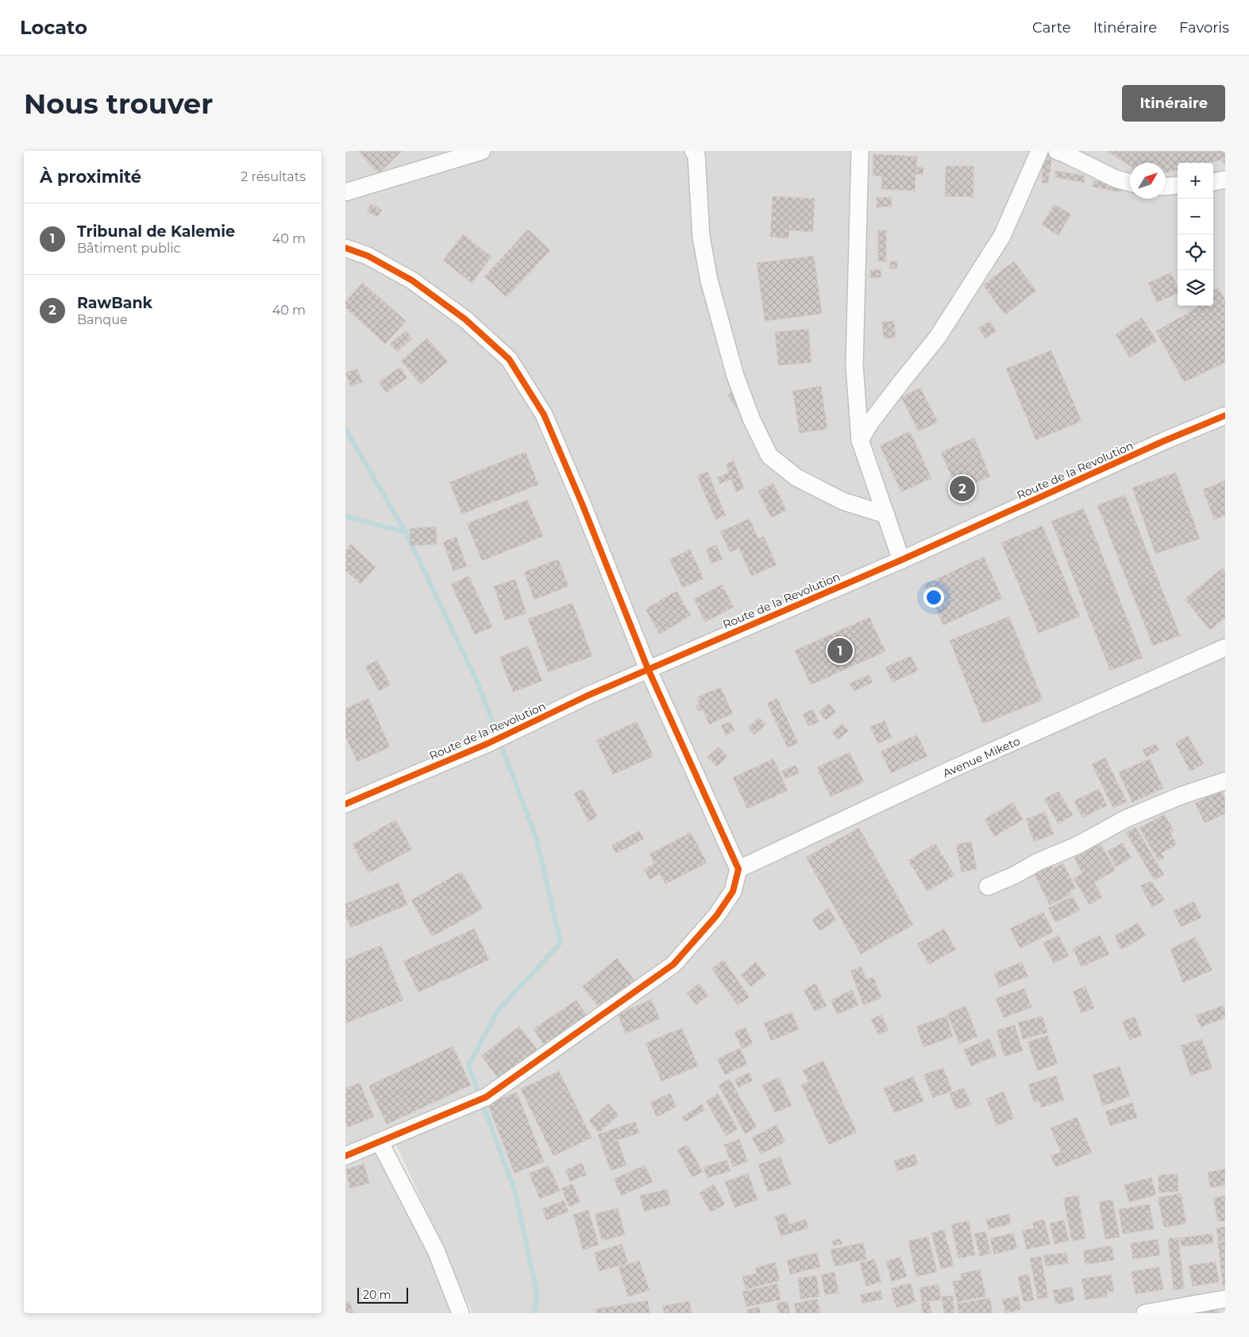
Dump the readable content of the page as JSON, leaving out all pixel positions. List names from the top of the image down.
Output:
{
  "streets": {
    "street": ["Route de la Revolution", "Avenue Miketo"]
  },
  "scale_bar": "20 m",
  "north": "top right",
  "page": {
    "header": "Locato",
    "nav": ["Carte", "Itinéraire", "Favoris"],
    "buttons": "Itinéraire",
    "title": "Nous trouver",
    "heading": ["À proximité", "2 résultats"],
    "map_buttons": ["+", "−"],
    "list": [
      {
        "mark": "1",
        "name": "Tribunal de Kalemie",
        "note": "Bâtiment public",
        "value": "40 m"
      },
      {
        "mark": "2",
        "name": "RawBank",
        "note": "Banque",
        "value": "40 m"
      }
    ],
    "pins": ["2", "1"],
    "scale": "20 m"
  }
}
